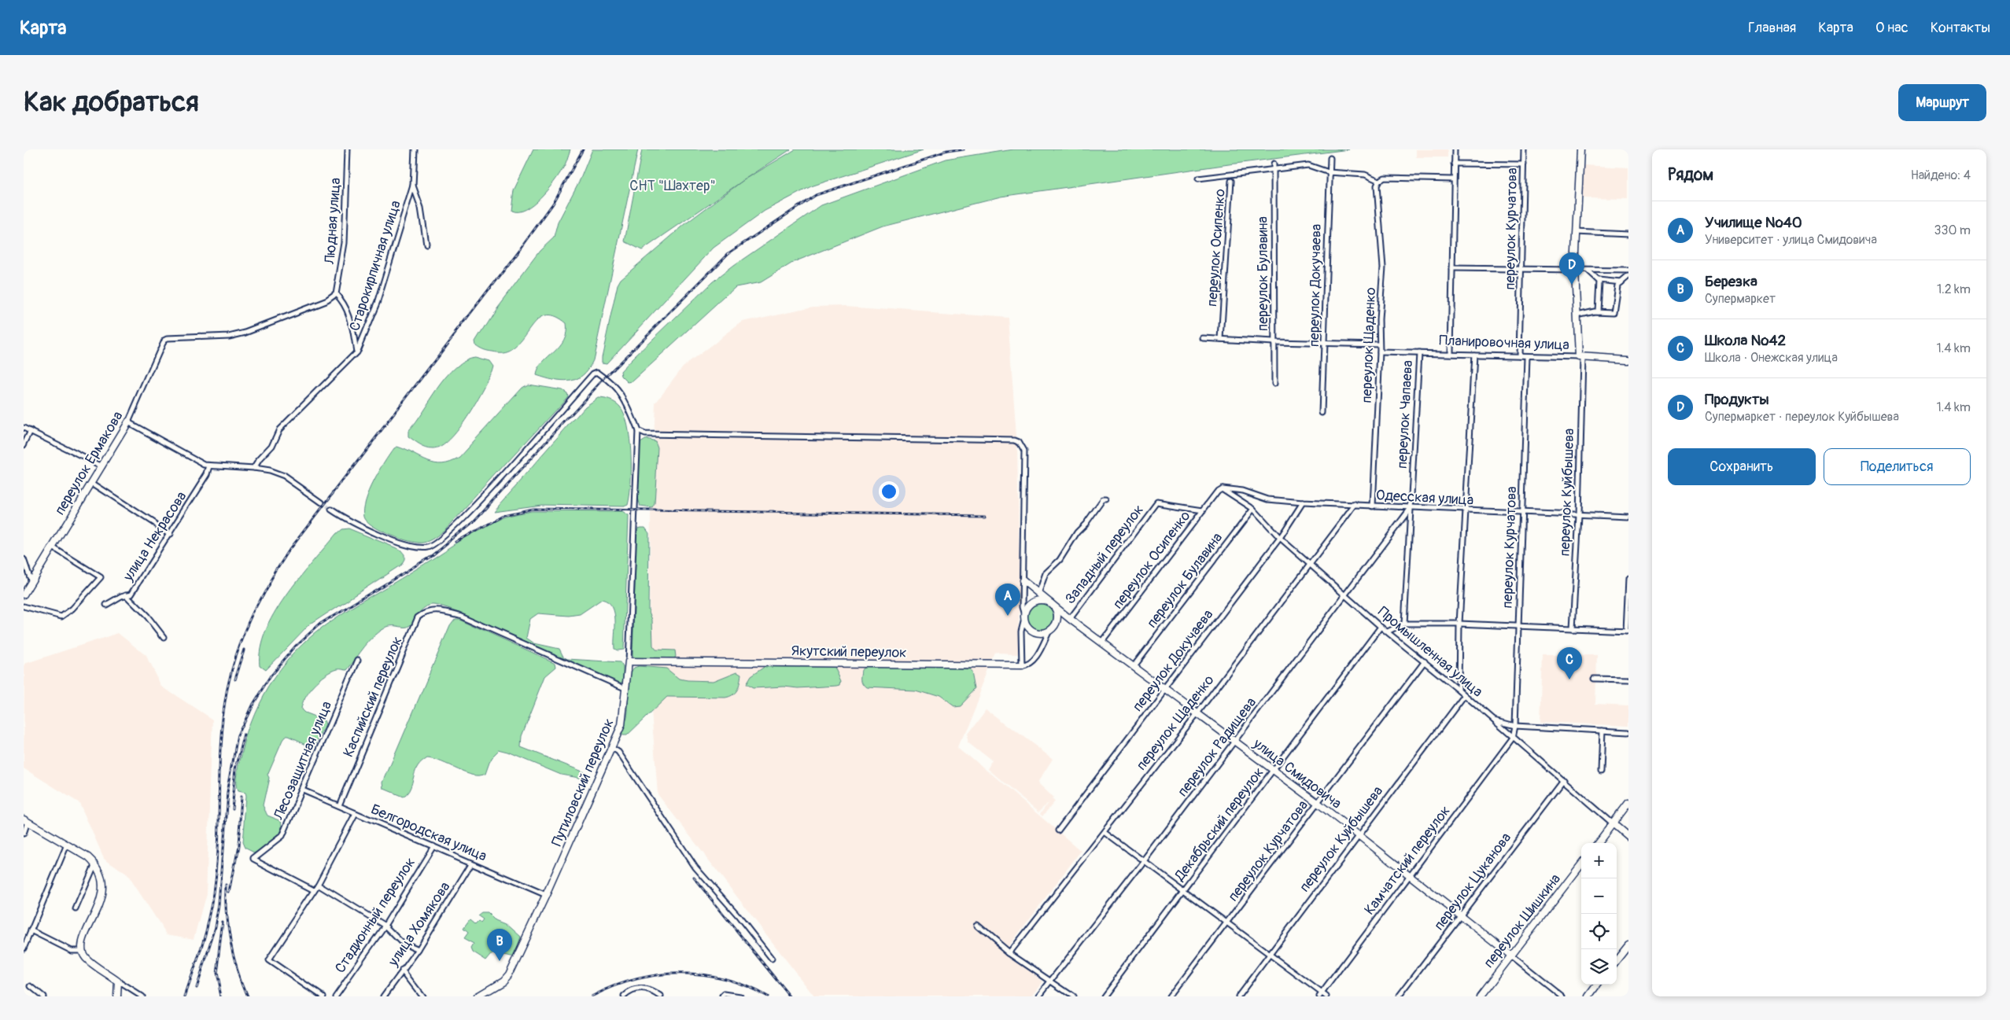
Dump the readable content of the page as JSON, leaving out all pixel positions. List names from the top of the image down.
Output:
{
  "streets": {
    "main road": [
      "Планировочная улица",
      "переулок Ермакова",
      "переулок Куйбышева",
      "Якутский переулок",
      "Промышленная улица",
      "улица Смидовича",
      "Путиловский переулок",
      "переулок Шишкина"
    ],
    "street": [
      "Людная улица",
      "переулок Курчатова",
      "переулок Осипенко",
      "Старокирпичная улица",
      "переулок Булавина",
      "переулок Докучаева",
      "переулок Щаденко",
      "переулок Чапаева",
      "Одесская улица",
      "улица Некрасова",
      "Западный переулок",
      "Каспийский переулок",
      "переулок Радищева",
      "Лесозащитная улица",
      "Декабрьский переулок",
      "Белгородская улица",
      "Камчатский переулок",
      "переулок Цуканова",
      "Стадионный переулок",
      "улица Хомякова"
    ]
  },
  "crossings": [
    ["Людная улица", "переулок Ермакова"],
    ["переулок Курчатова", "Планировочная улица"],
    ["переулок Курчатова", "Одесская улица"],
    ["переулок Курчатова", "Промышленная улица"],
    ["переулок Курчатова", "улица Смидовича"],
    ["переулок Курчатова", "Камчатский переулок"],
    ["переулок Осипенко", "Одесская улица"],
    ["переулок Осипенко", "Западный переулок"],
    ["переулок Осипенко", "Промышленная улица"],
    ["переулок Осипенко", "улица Смидовича"],
    ["переулок Булавина", "Промышленная улица"],
    ["переулок Булавина", "улица Смидовича"],
    ["переулок Докучаева", "Одесская улица"],
    ["переулок Докучаева", "Промышленная улица"],
    ["переулок Докучаева", "улица Смидовича"],
    ["Планировочная улица", "переулок Щаденко"],
    ["Планировочная улица", "переулок Чапаева"],
    ["Планировочная улица", "переулок Куйбышева"],
    ["переулок Щаденко", "Одесская улица"],
    ["переулок Щаденко", "Промышленная улица"],
    ["переулок Щаденко", "улица Смидовича"],
    ["переулок Чапаева", "Одесская улица"],
    ["переулок Чапаева", "переулок Радищева"],
    ["переулок Куйбышева", "Одесская улица"],
    ["переулок Куйбышева", "Промышленная улица"],
    ["переулок Куйбышева", "улица Смидовича"],
    ["Одесская улица", "Промышленная улица"],
    ["Одесская улица", "переулок Радищева"],
    ["Западный переулок", "улица Смидовича"],
    ["Якутский переулок", "Путиловский переулок"],
    ["Промышленная улица", "переулок Радищева"],
    ["Промышленная улица", "Декабрьский переулок"],
    ["Промышленная улица", "Камчатский переулок"],
    ["Промышленная улица", "переулок Цуканова"],
    ["Каспийский переулок", "Путиловский переулок"],
    ["Каспийский переулок", "Белгородская улица"],
    ["переулок Радищева", "улица Смидовича"],
    ["Лесозащитная улица", "Белгородская улица"],
    ["улица Смидовича", "Декабрьский переулок"],
    ["улица Смидовича", "Камчатский переулок"],
    ["улица Смидовича", "переулок Цуканова"],
    ["улица Смидовича", "переулок Шишкина"],
    ["Путиловский переулок", "Белгородская улица"],
    ["Белгородская улица", "Стадионный переулок"],
    ["Белгородская улица", "улица Хомякова"]
  ],
  "parks": ["СНТ \"Шахтер\""],
  "page": {
    "header": "Карта",
    "nav": [
      "Главная",
      "Карта",
      "О нас",
      "Контакты"
    ],
    "buttons": [
      "Маршрут",
      ["Сохранить", "Поделиться"]
    ],
    "title": "Как добраться",
    "heading": ["Рядом", "Найдено: 4"],
    "list": [
      {
        "mark": "A",
        "name": "Училище №40",
        "note": "Университет · улица Смидовича",
        "value": "330 m"
      },
      {
        "mark": "B",
        "name": "Березка",
        "note": "Супермаркет",
        "value": "1.2 km"
      },
      {
        "mark": "C",
        "name": "Школа №42",
        "note": "Школа · Онежская улица",
        "value": "1.4 km"
      },
      {
        "mark": "D",
        "name": "Продукты",
        "note": "Супермаркет · переулок Куйбышева",
        "value": "1.4 km"
      }
    ],
    "pins": [
      "D",
      "A",
      "C",
      "B"
    ],
    "map_buttons": ["+", "−"]
  }
}
